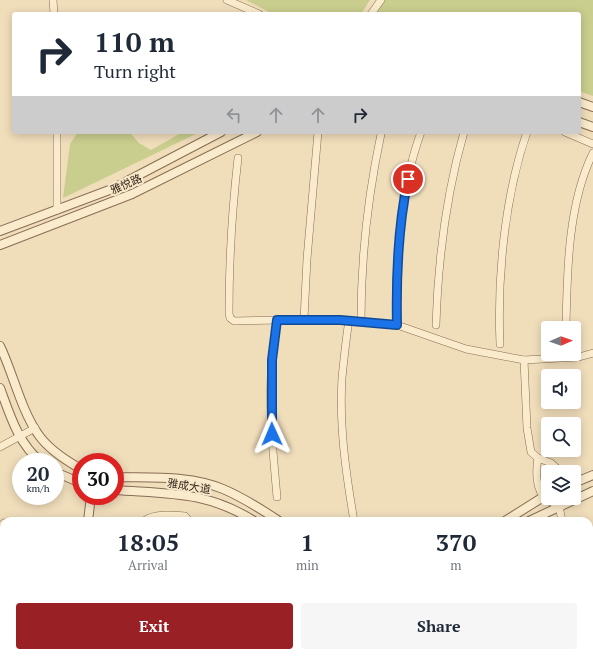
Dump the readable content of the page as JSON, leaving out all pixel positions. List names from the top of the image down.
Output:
{
  "streets": {
    "street": ["雅悦路", "雅成大道"]
  },
  "north": "right",
  "page": {
    "turn": ["110 m", "Turn right"],
    "speed": "20 km/h",
    "limit": "30",
    "eta": [
      "18:05",
      "Arrival",
      "1",
      "min",
      "370",
      "m"
    ],
    "buttons": ["Exit", "Share"]
  }
}
